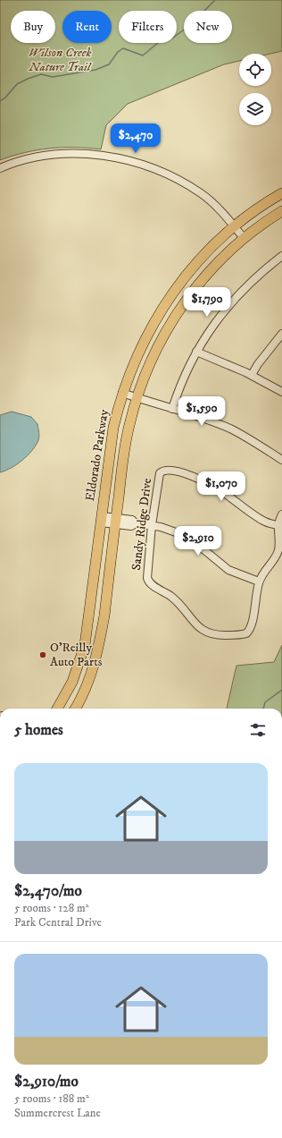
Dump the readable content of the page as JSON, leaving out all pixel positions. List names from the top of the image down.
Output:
{
  "streets": {
    "main road": ["Eldorado Parkway"],
    "street": ["Sandy Ridge Drive"]
  },
  "parks": ["Wilson Creek Nature Trail"],
  "places": ["O'Reilly Auto Parts"],
  "page": {
    "chip": [
      "Buy",
      "Rent",
      "Filters",
      "New"
    ],
    "price": [
      "$2,470",
      "$1,790",
      "$1,590",
      "$1,070",
      "$2,910"
    ],
    "heading": "5 homes",
    "list": [
      {
        "name": "$2,470/mo",
        "note": "5 rooms · 128 m² · Park Central Drive"
      },
      {
        "name": "$2,910/mo",
        "note": "5 rooms · 188 m² · Summercrest Lane"
      }
    ]
  }
}
